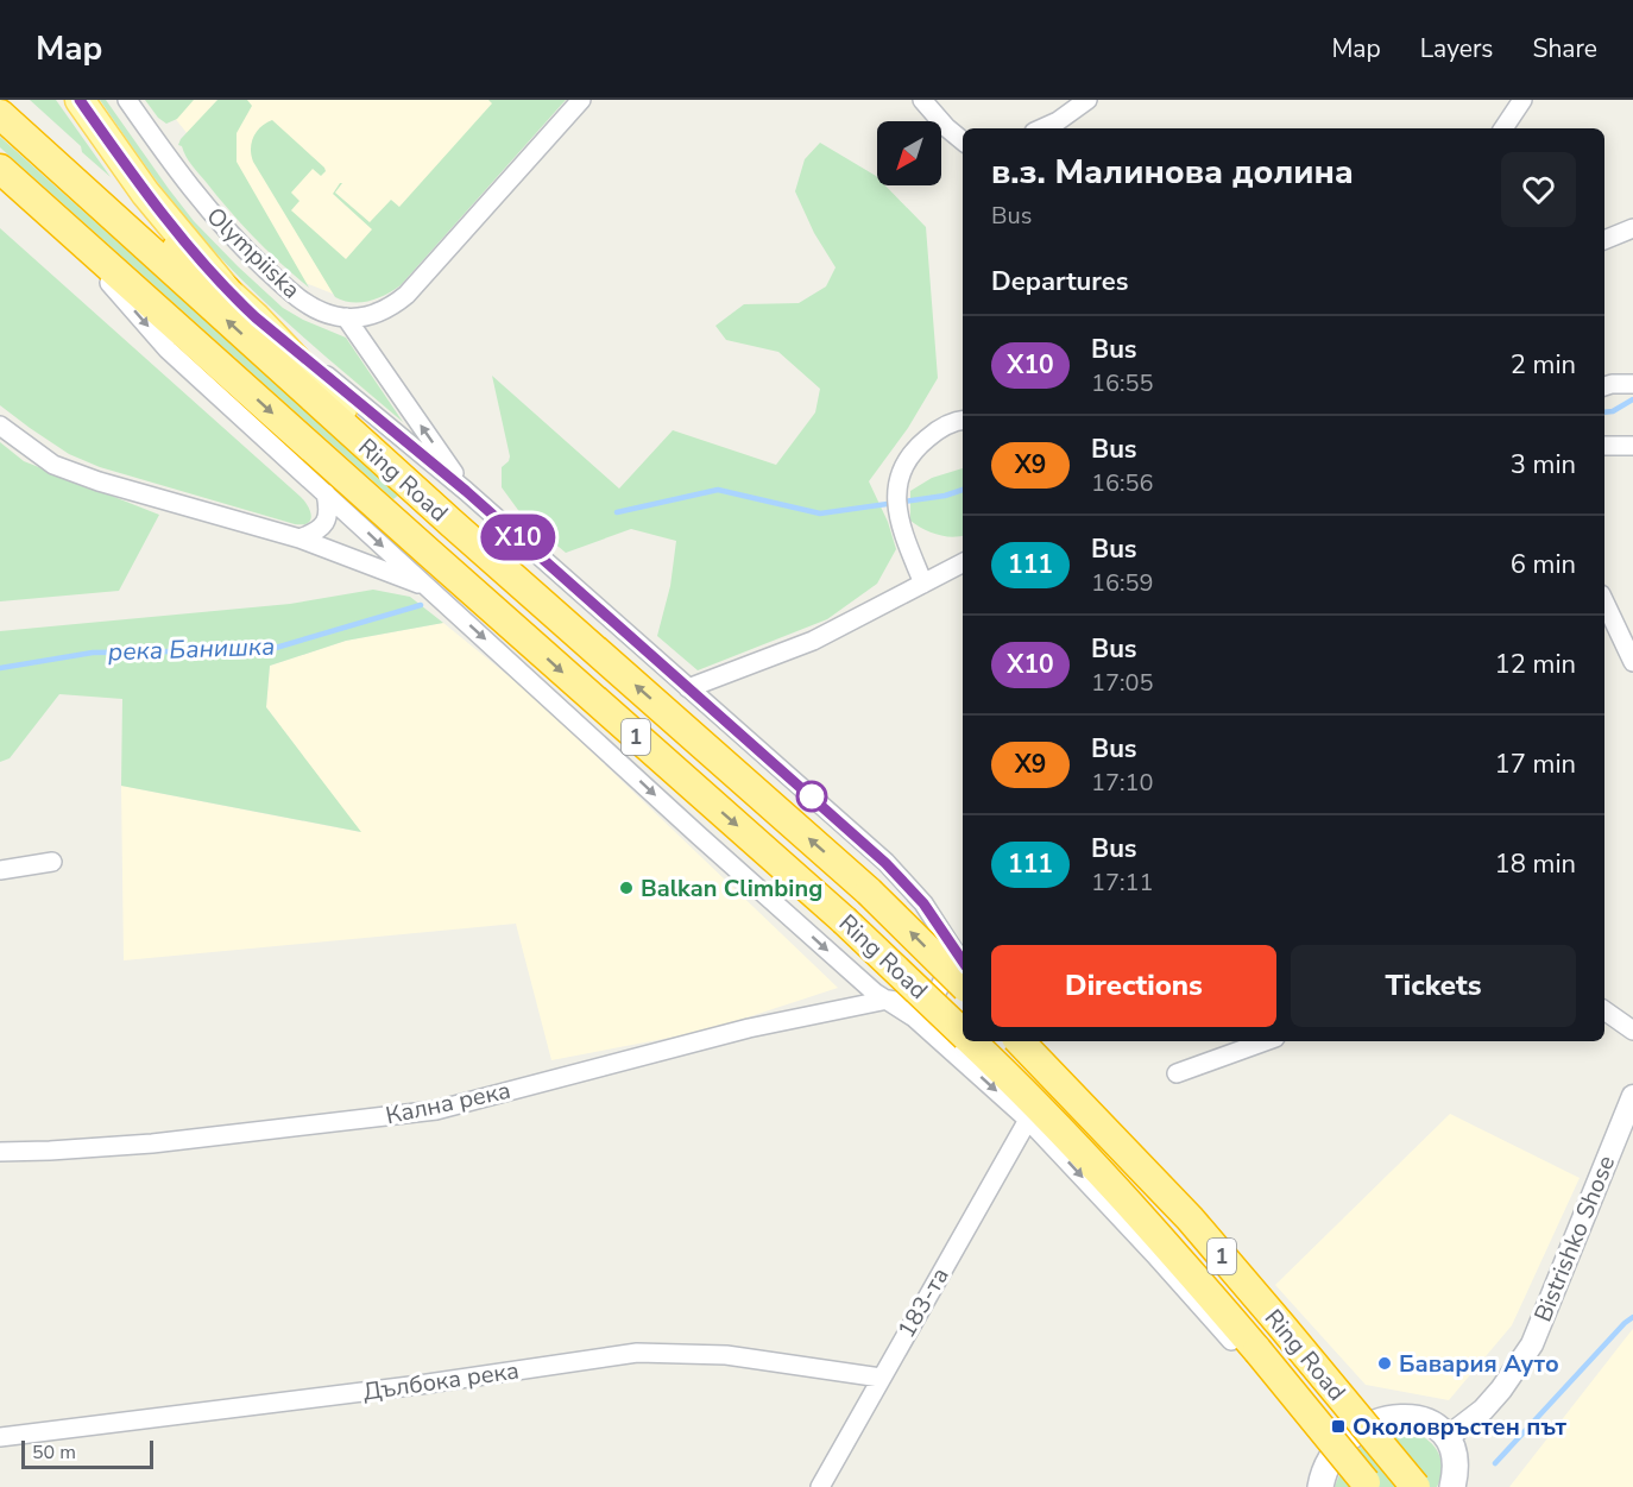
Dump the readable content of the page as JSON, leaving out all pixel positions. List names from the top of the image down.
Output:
{
  "streets": {
    "highway": ["Ring Road", "1"],
    "street": [
      "Olympiiska",
      "Кална река",
      "Bistrishko Shose",
      "183-та",
      "Дълбока река"
    ]
  },
  "crossings": [
    ["183-та", "Дълбока река"]
  ],
  "water": ["река Банишка"],
  "places": {
    "other": ["Balkan Climbing", "Бавария Ауто"],
    "transit": ["Околовръстен път"]
  },
  "lines": ["bus line Х10"],
  "scale_bar": "50 m",
  "north": "bottom left",
  "page": {
    "header": "Map",
    "nav": ["Map", "Layers", "Share"],
    "on_map": "Х10",
    "heading": [
      ["в.з. Малинова долина", "Bus"],
      "Departures"
    ],
    "list": [
      {
        "mark": "Х10",
        "name": "Bus",
        "note": "16:55",
        "value": "2 min"
      },
      {
        "mark": "Х9",
        "name": "Bus",
        "note": "16:56",
        "value": "3 min"
      },
      {
        "mark": "111",
        "name": "Bus",
        "note": "16:59",
        "value": "6 min"
      },
      {
        "mark": "Х10",
        "name": "Bus",
        "note": "17:05",
        "value": "12 min"
      },
      {
        "mark": "Х9",
        "name": "Bus",
        "note": "17:10",
        "value": "17 min"
      },
      {
        "mark": "111",
        "name": "Bus",
        "note": "17:11",
        "value": "18 min"
      }
    ],
    "buttons": ["Directions", "Tickets"],
    "scale": "50 m"
  }
}
